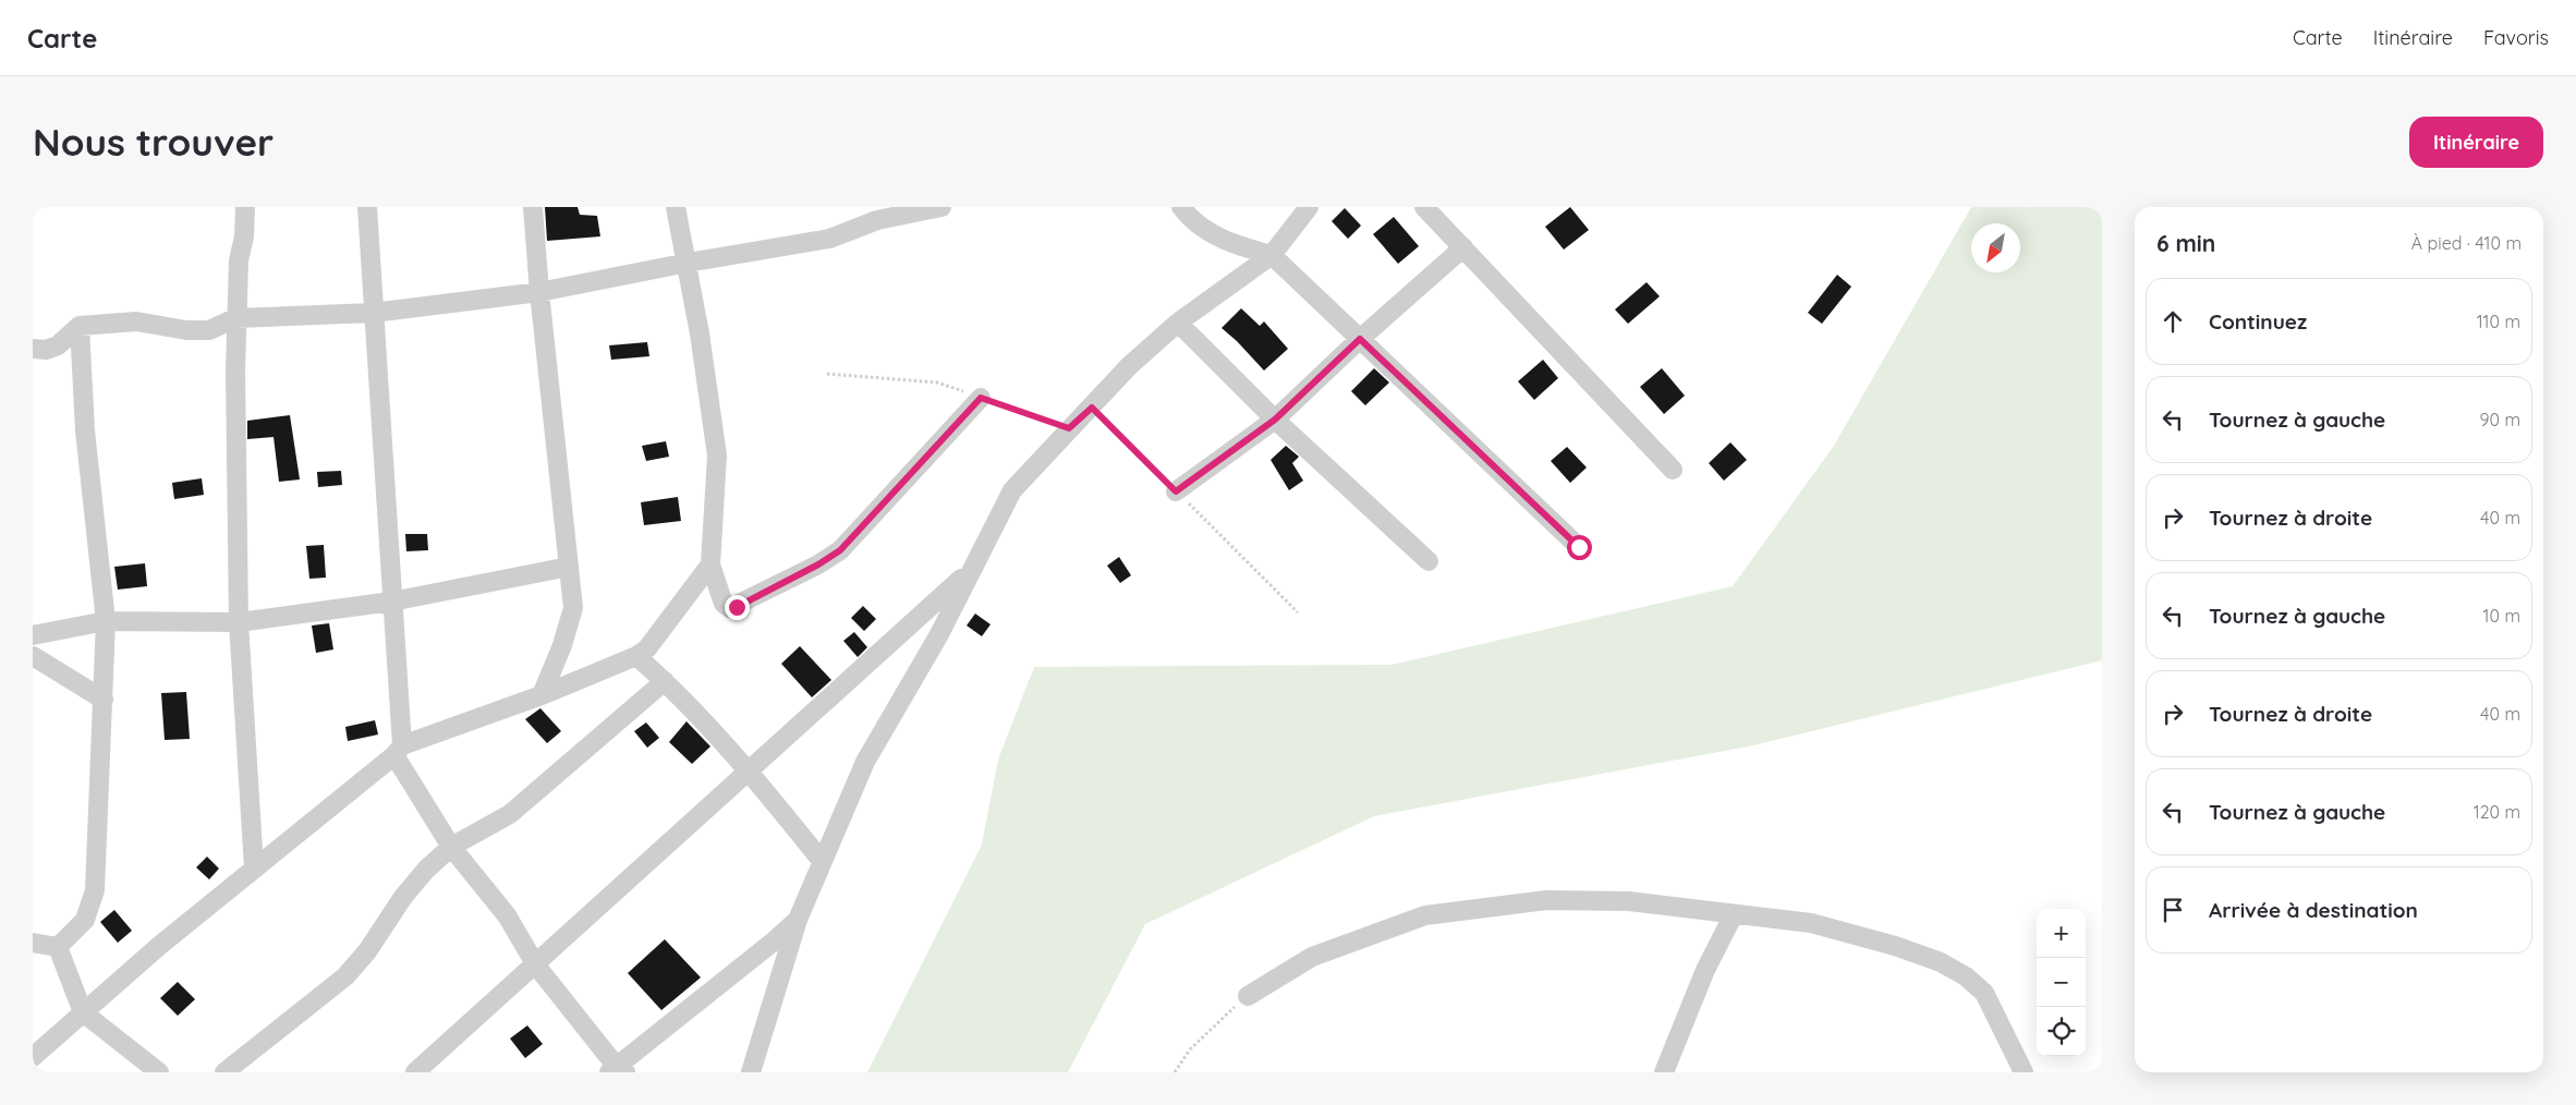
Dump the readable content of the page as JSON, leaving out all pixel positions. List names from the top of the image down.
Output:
{
  "north": "bottom left",
  "page": {
    "header": "Carte",
    "nav": ["Carte", "Itinéraire", "Favoris"],
    "buttons": "Itinéraire",
    "title": "Nous trouver",
    "heading": ["6 min", "À pied · 410 m"],
    "list": [
      ["Continuez", "110 m"],
      ["Tournez à gauche", "90 m"],
      ["Tournez à droite", "40 m"],
      ["Tournez à gauche", "10 m"],
      ["Tournez à droite", "40 m"],
      ["Tournez à gauche", "120 m"],
      "Arrivée à destination"
    ],
    "map_buttons": ["+", "−"]
  }
}
